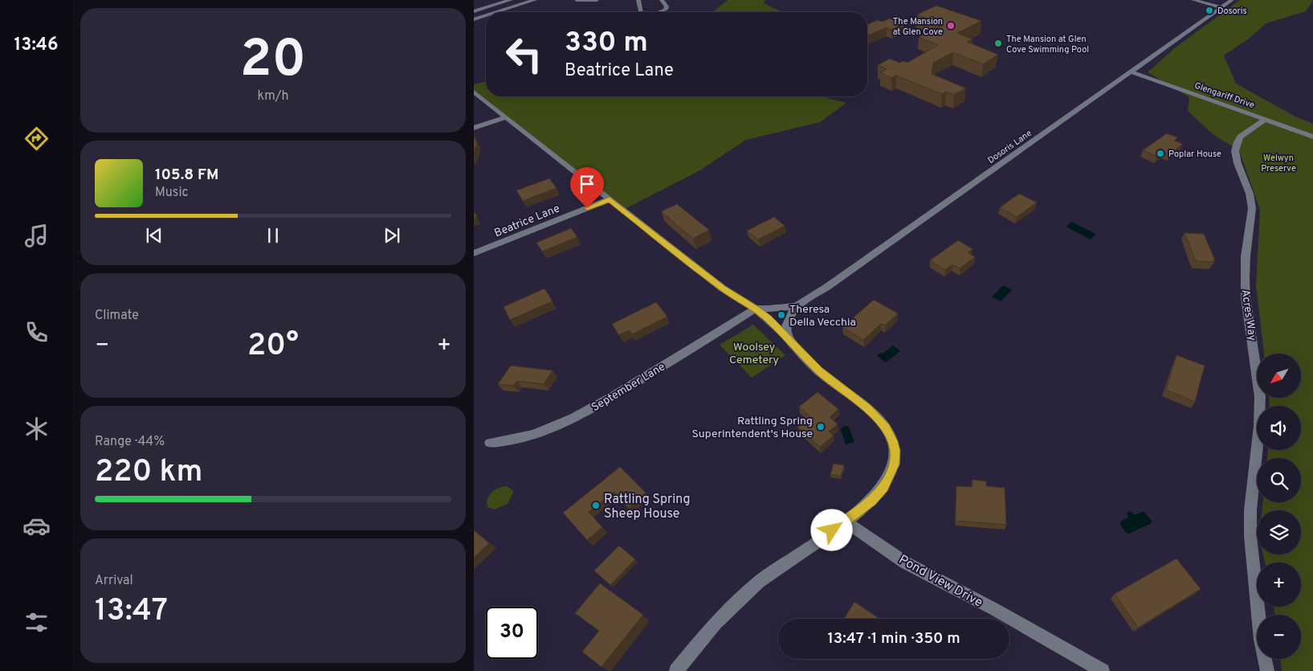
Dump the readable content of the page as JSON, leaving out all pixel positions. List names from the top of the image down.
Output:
{
  "streets": {
    "street": [
      "Glengariff Drive",
      "Dosoris Lane",
      "Beatrice Lane",
      "Acres Way",
      "September Lane",
      "Pond View Drive"
    ]
  },
  "crossings": [
    ["Glengariff Drive", "Dosoris Lane"],
    ["Glengariff Drive", "Acres Way"]
  ],
  "parks": ["Welwyn Preserve", "Woolsey Cemetery"],
  "places": [
    "Dosoris",
    "The Mansion at Glen Cove",
    "The Mansion at Glen Cove Swimming Pool",
    "Poplar House",
    "Theresa Della Vecchia",
    "Rattling Spring Superintendent's House",
    "Rattling Spring Sheep House"
  ],
  "north": "bottom left",
  "page": {
    "tabs": "13:46",
    "tile": [
      ["20", "km/h"],
      "Climate",
      ["Range · 44%", "220 km"],
      ["Arrival", "13:47"]
    ],
    "turn": ["330 m", "Beatrice Lane"],
    "song": ["105.8 FM", "Music"],
    "heat": ["−", "20°", "+"],
    "map_buttons": ["+", "−"],
    "limit": "30",
    "trip": "13:47 · 1 min · 350 m"
  }
}
